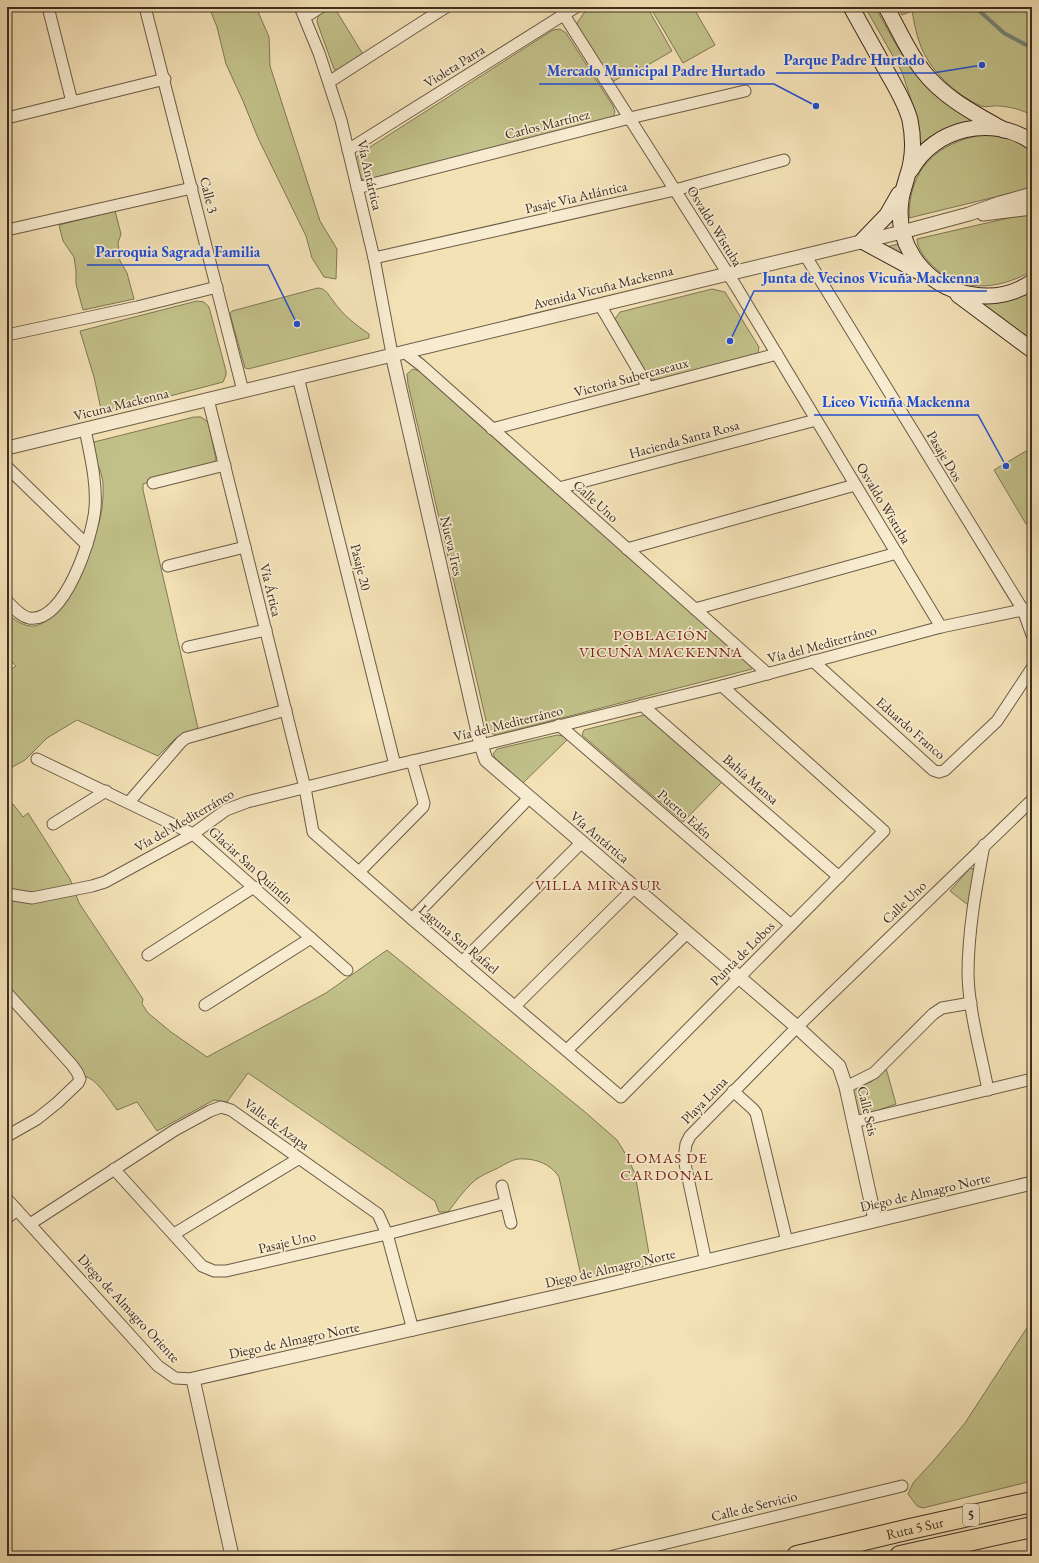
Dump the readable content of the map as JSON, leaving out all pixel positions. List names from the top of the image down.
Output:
{
  "streets": {
    "highway": ["5", "Ruta 5 Sur"],
    "street": [
      "Violeta Parra",
      "Carlos Martínez",
      "Vía Antártica",
      "Calle 3",
      "Pasaje Via Atlántica",
      "Osvaldo Wistuba",
      "Avenida Vicuña Mackenna",
      "Victoria Subercaseaux",
      "Vicuna Mackenna",
      "Hacienda Santa Rosa",
      "Pasaje Dos",
      "Calle Uno",
      "Nueva Tres",
      "Pasaje 20",
      "Vía Ártica",
      "Vía del Mediterráneo",
      "Eduardo Franco",
      "Bahía Mansa",
      "Puerto Edén",
      "Glaciar San Quintín",
      "Laguna San Rafael",
      "Punta de Lobos",
      "Playa Luna",
      "Calle Seis",
      "Valle de Azapa",
      "Diego de Almagro Norte",
      "Pasaje Uno",
      "Diego de Almagro Oriente",
      "Calle de Servicio"
    ]
  },
  "crossings": [
    ["Violeta Parra", "Vía Antártica"],
    ["Violeta Parra", "Osvaldo Wistuba"],
    ["Carlos Martínez", "Vía Antártica"],
    ["Carlos Martínez", "Osvaldo Wistuba"],
    ["Vía Antártica", "Pasaje Via Atlántica"],
    ["Vía Antártica", "Avenida Vicuña Mackenna"],
    ["Vía Antártica", "Calle Uno"],
    ["Vía Antártica", "Nueva Tres"],
    ["Vía Antártica", "Vía del Mediterráneo"],
    ["Vía Antártica", "Punta de Lobos"],
    ["Vía Antártica", "Playa Luna"],
    ["Vía Antártica", "Calle Seis"],
    ["Calle 3", "Avenida Vicuña Mackenna"],
    ["Calle 3", "Vicuna Mackenna"],
    ["Pasaje Via Atlántica", "Osvaldo Wistuba"],
    ["Osvaldo Wistuba", "Avenida Vicuña Mackenna"],
    ["Osvaldo Wistuba", "Victoria Subercaseaux"],
    ["Osvaldo Wistuba", "Hacienda Santa Rosa"],
    ["Osvaldo Wistuba", "Vía del Mediterráneo"],
    ["Avenida Vicuña Mackenna", "Vicuna Mackenna"],
    ["Avenida Vicuña Mackenna", "Pasaje Dos"],
    ["Avenida Vicuña Mackenna", "Calle Uno"],
    ["Avenida Vicuña Mackenna", "Nueva Tres"],
    ["Avenida Vicuña Mackenna", "Pasaje 20"],
    ["Victoria Subercaseaux", "Calle Uno"],
    ["Vicuna Mackenna", "Vía Ártica"],
    ["Hacienda Santa Rosa", "Calle Uno"],
    ["Pasaje Dos", "Vía del Mediterráneo"],
    ["Calle Uno", "Nueva Tres"],
    ["Calle Uno", "Vía del Mediterráneo"],
    ["Calle Uno", "Playa Luna"],
    ["Calle Uno", "Calle Seis"],
    ["Nueva Tres", "Vía del Mediterráneo"],
    ["Pasaje 20", "Vía del Mediterráneo"],
    ["Vía Ártica", "Vía del Mediterráneo"],
    ["Vía Ártica", "Laguna San Rafael"],
    ["Vía del Mediterráneo", "Eduardo Franco"],
    ["Vía del Mediterráneo", "Bahía Mansa"],
    ["Vía del Mediterráneo", "Puerto Edén"],
    ["Vía del Mediterráneo", "Glaciar San Quintín"],
    ["Vía del Mediterráneo", "Laguna San Rafael"],
    ["Vía del Mediterráneo", "Punta de Lobos"],
    ["Bahía Mansa", "Punta de Lobos"],
    ["Puerto Edén", "Punta de Lobos"],
    ["Laguna San Rafael", "Punta de Lobos"],
    ["Playa Luna", "Calle Seis"],
    ["Playa Luna", "Diego de Almagro Norte"],
    ["Calle Seis", "Diego de Almagro Norte"],
    ["Valle de Azapa", "Diego de Almagro Norte"],
    ["Valle de Azapa", "Pasaje Uno"],
    ["Valle de Azapa", "Diego de Almagro Oriente"],
    ["Diego de Almagro Norte", "Diego de Almagro Oriente"]
  ],
  "districts": ["POBLACIÓN VICUÑA MACKENNA", "VILLA MIRASUR", "LOMAS DE CARDONAL"],
  "places": [
    "Parque Padre Hurtado",
    "Mercado Municipal Padre Hurtado",
    "Parroquia Sagrada Familia",
    "Junta de Vecinos Vicuña Mackenna",
    "Liceo Vicuña Mackenna"
  ]
}
